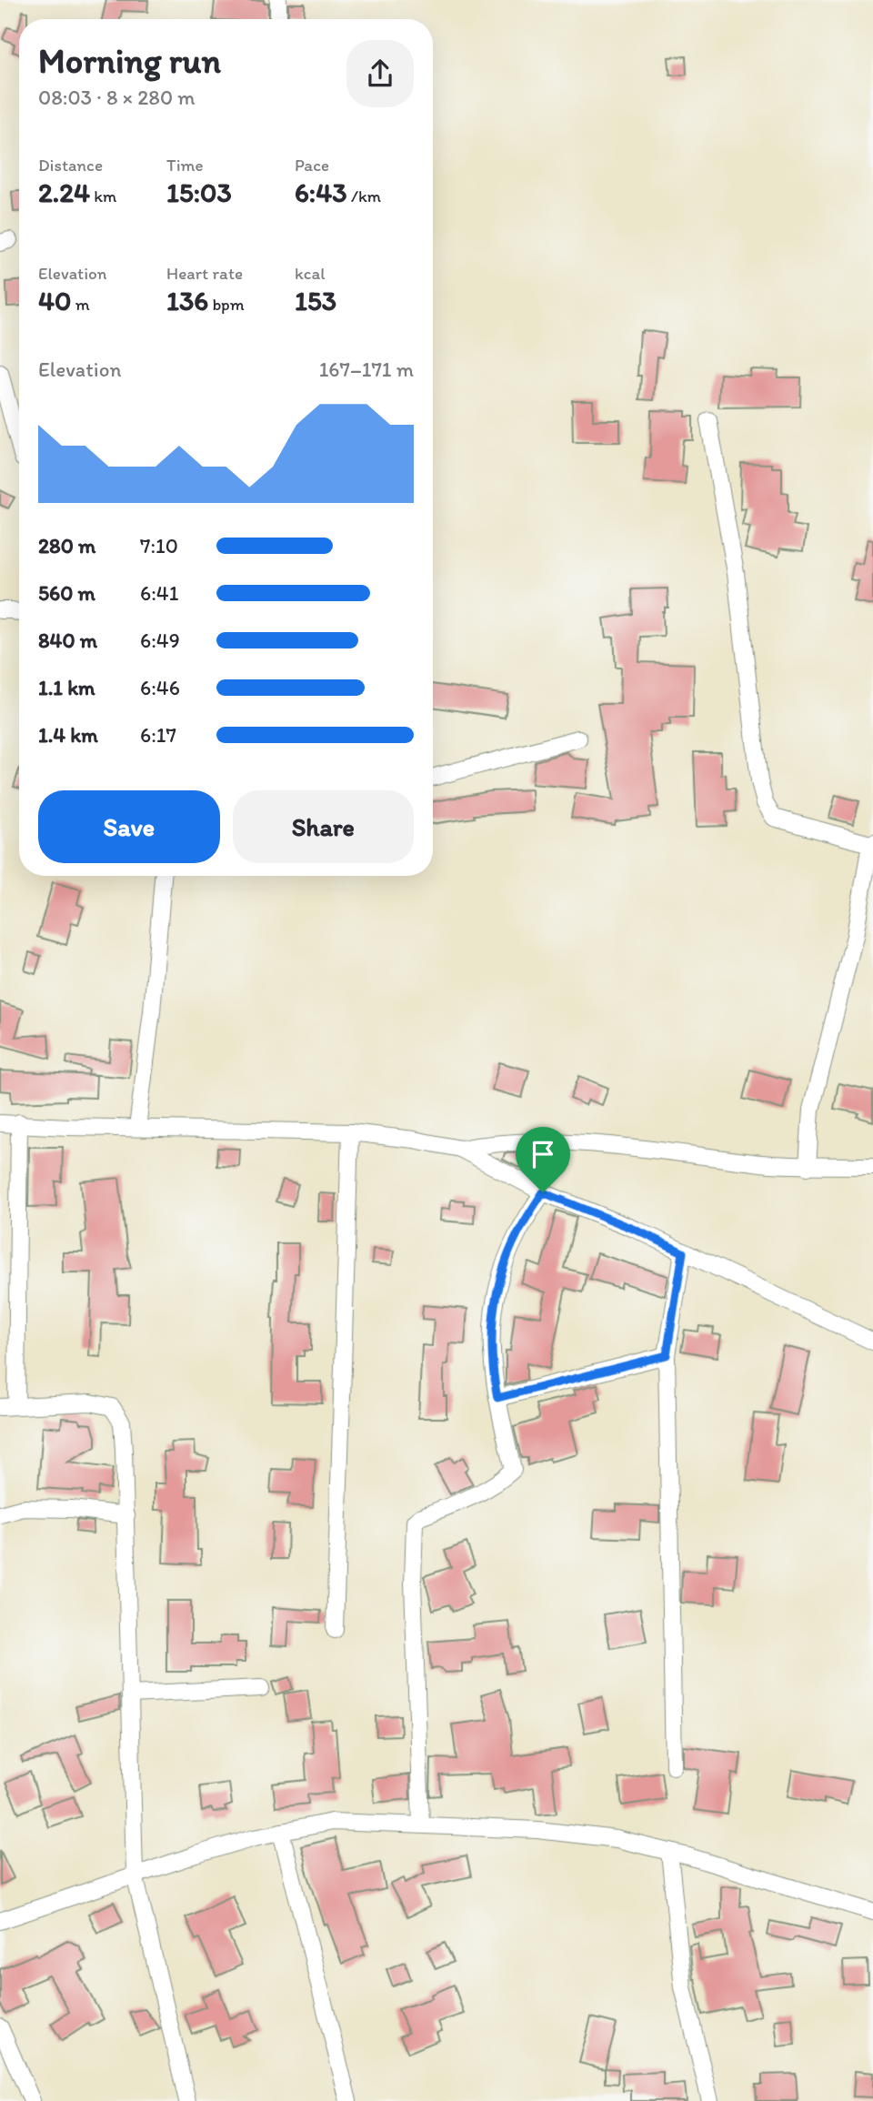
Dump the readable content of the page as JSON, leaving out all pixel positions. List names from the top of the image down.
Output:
{
  "page": {
    "heading": ["Morning run", "08:03 · 8 × 280 m"],
    "stats": [
      ["Distance", "2.24 km"],
      ["Time", "15:03"],
      ["Pace", "6:43 /km"],
      ["Elevation", "40 m"],
      ["Heart rate", "136 bpm"],
      ["kcal", "153"]
    ],
    "chart": ["Elevation", "167–171 m"],
    "list": [
      {
        "name": "280 m",
        "note": "7:10"
      },
      {
        "name": "560 m",
        "note": "6:41"
      },
      {
        "name": "840 m",
        "note": "6:49"
      },
      {
        "name": "1.1 km",
        "note": "6:46"
      },
      {
        "name": "1.4 km",
        "note": "6:17"
      }
    ],
    "buttons": ["Save", "Share"]
  }
}
